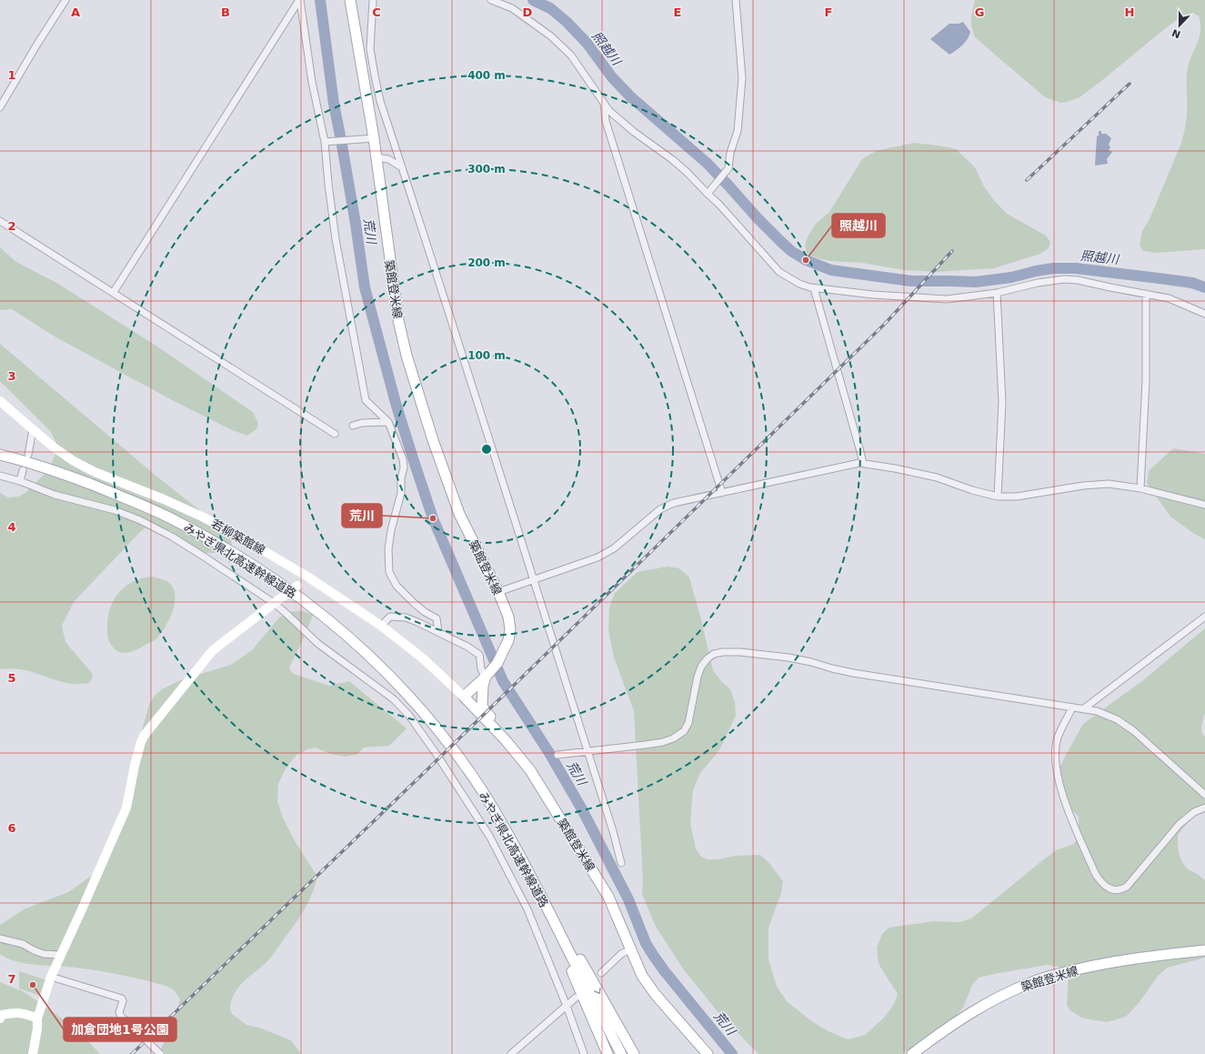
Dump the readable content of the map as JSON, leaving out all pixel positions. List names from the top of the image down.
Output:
{
  "streets": {
    "main road": ["築館登米線", "みやぎ県北高速幹線道路"],
    "street": ["若柳築館線"]
  },
  "crossings": [
    ["築館登米線", "若柳築館線"]
  ],
  "water": ["照越川", "荒川"],
  "places": ["照越川", "荒川", "加倉団地1号公園"],
  "north": "bottom",
  "grid": {
    "columns": [
      "A",
      "B",
      "C",
      "D",
      "E",
      "F",
      "G",
      "H"
    ],
    "rows": [
      "1",
      "2",
      "3",
      "4",
      "5",
      "6",
      "7"
    ]
  },
  "rings": [
    "400 m",
    "300 m",
    "200 m",
    "100 m"
  ]
}
